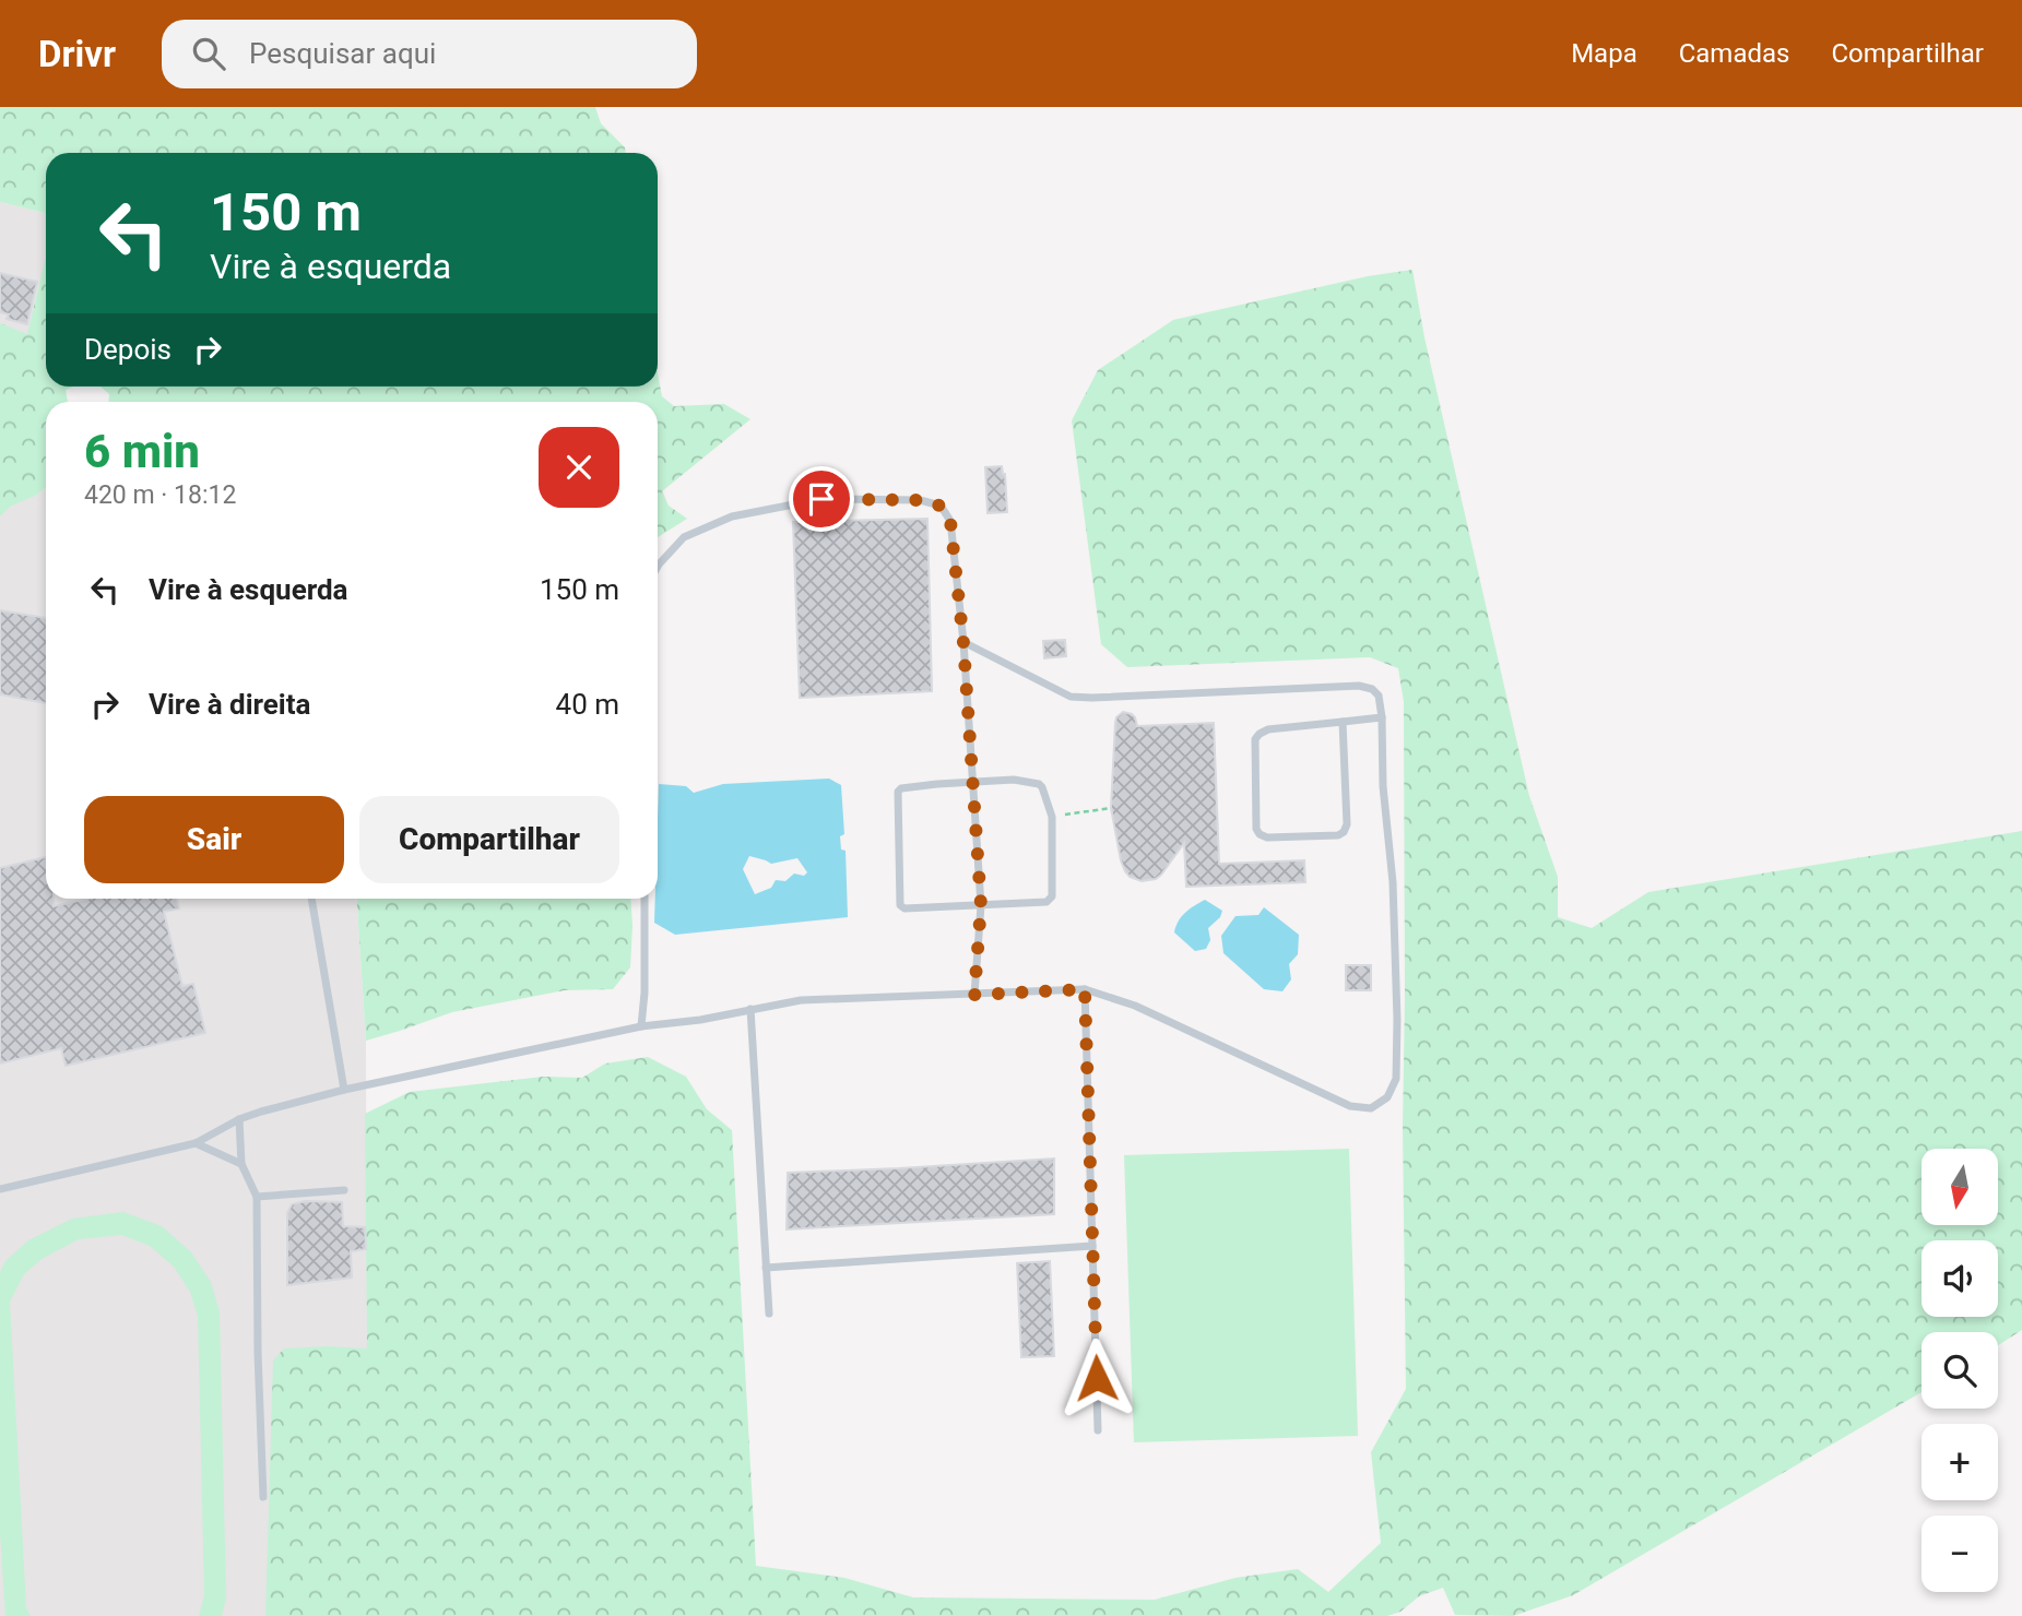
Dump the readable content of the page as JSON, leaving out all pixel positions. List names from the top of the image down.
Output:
{
  "north": "bottom",
  "page": {
    "header": "Drivr",
    "search": "Pesquisar aqui",
    "nav": ["Mapa", "Camadas", "Compartilhar"],
    "turn": ["150 m", "Vire à esquerda"],
    "then": "Depois",
    "heading": ["6 min", "420 m · 18:12"],
    "list": [
      {
        "name": "Vire à esquerda",
        "value": "150 m"
      },
      {
        "name": "Vire à direita",
        "value": "40 m"
      }
    ],
    "buttons": ["Sair", "Compartilhar"],
    "map_buttons": ["+", "−"]
  }
}
